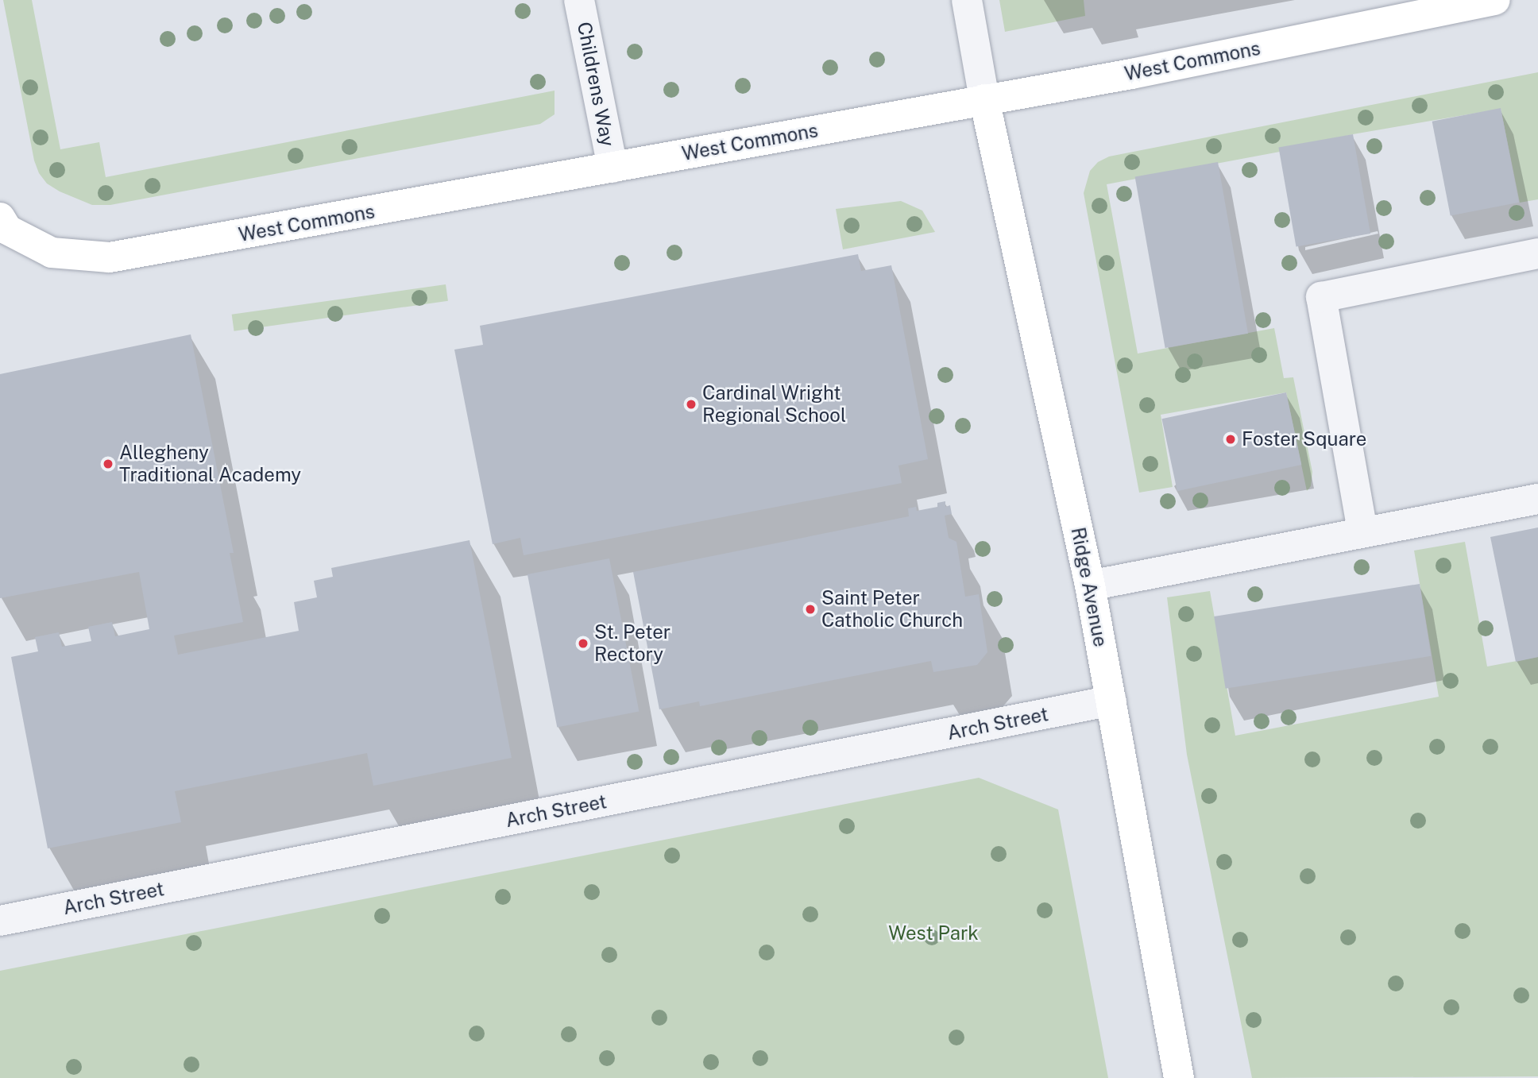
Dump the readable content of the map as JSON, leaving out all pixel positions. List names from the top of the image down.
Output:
{
  "streets": {
    "main road": ["West Commons", "Ridge Avenue"],
    "street": ["Childrens Way", "Arch Street"]
  },
  "crossings": [
    ["West Commons", "Childrens Way"],
    ["West Commons", "Ridge Avenue"],
    ["Ridge Avenue", "Arch Street"]
  ],
  "parks": ["West Park"],
  "places": [
    "Cardinal Wright Regional School",
    "Foster Square",
    "Allegheny Traditional Academy",
    "Saint Peter Catholic Church",
    "St. Peter Rectory"
  ]
}
